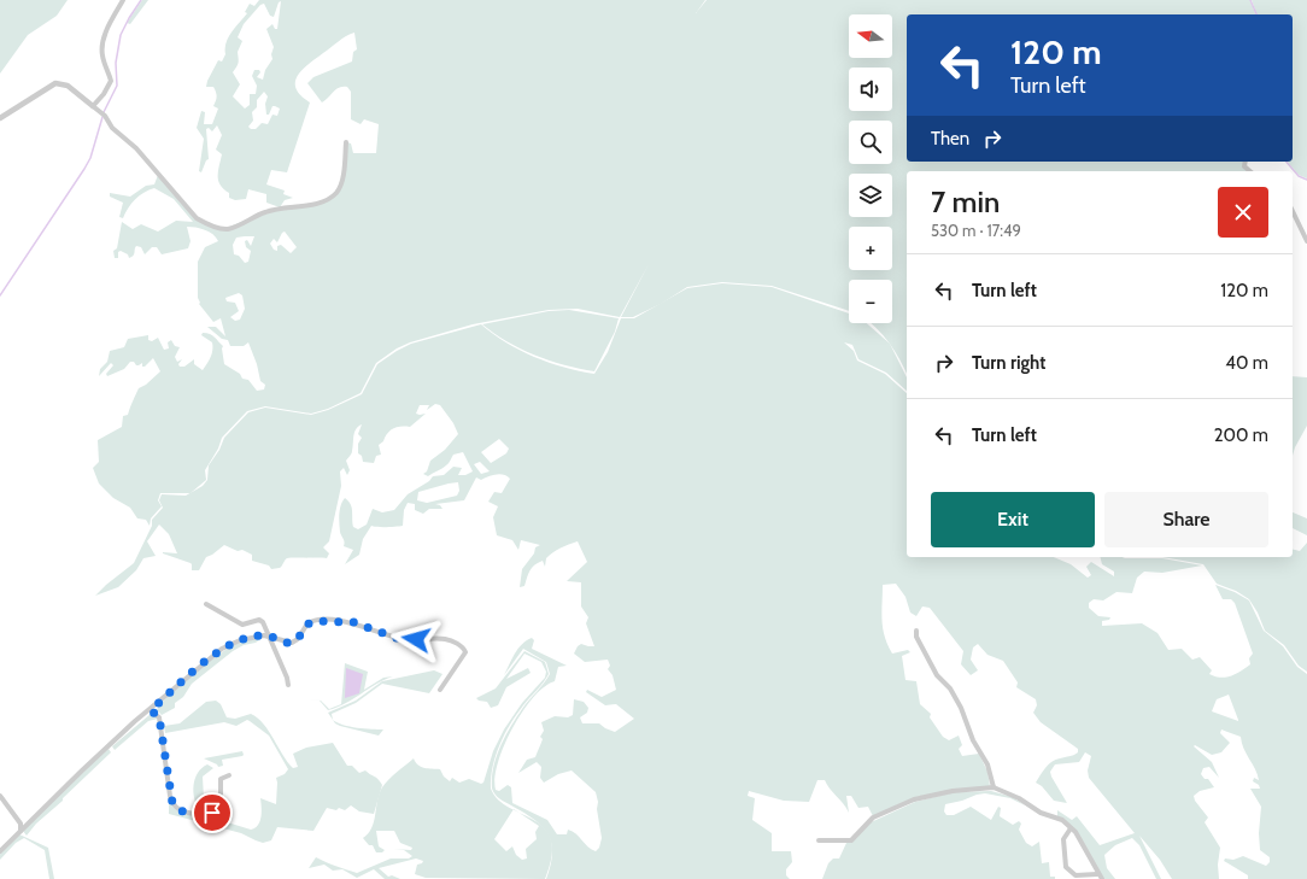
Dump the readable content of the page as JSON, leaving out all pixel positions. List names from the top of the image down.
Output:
{
  "north": "left",
  "page": {
    "map_buttons": ["+", "−"],
    "turn": ["120 m", "Turn left"],
    "then": "Then",
    "heading": ["7 min", "530 m · 17:49"],
    "list": [
      {
        "name": "Turn left",
        "value": "120 m"
      },
      {
        "name": "Turn right",
        "value": "40 m"
      },
      {
        "name": "Turn left",
        "value": "200 m"
      }
    ],
    "buttons": ["Exit", "Share"]
  }
}
